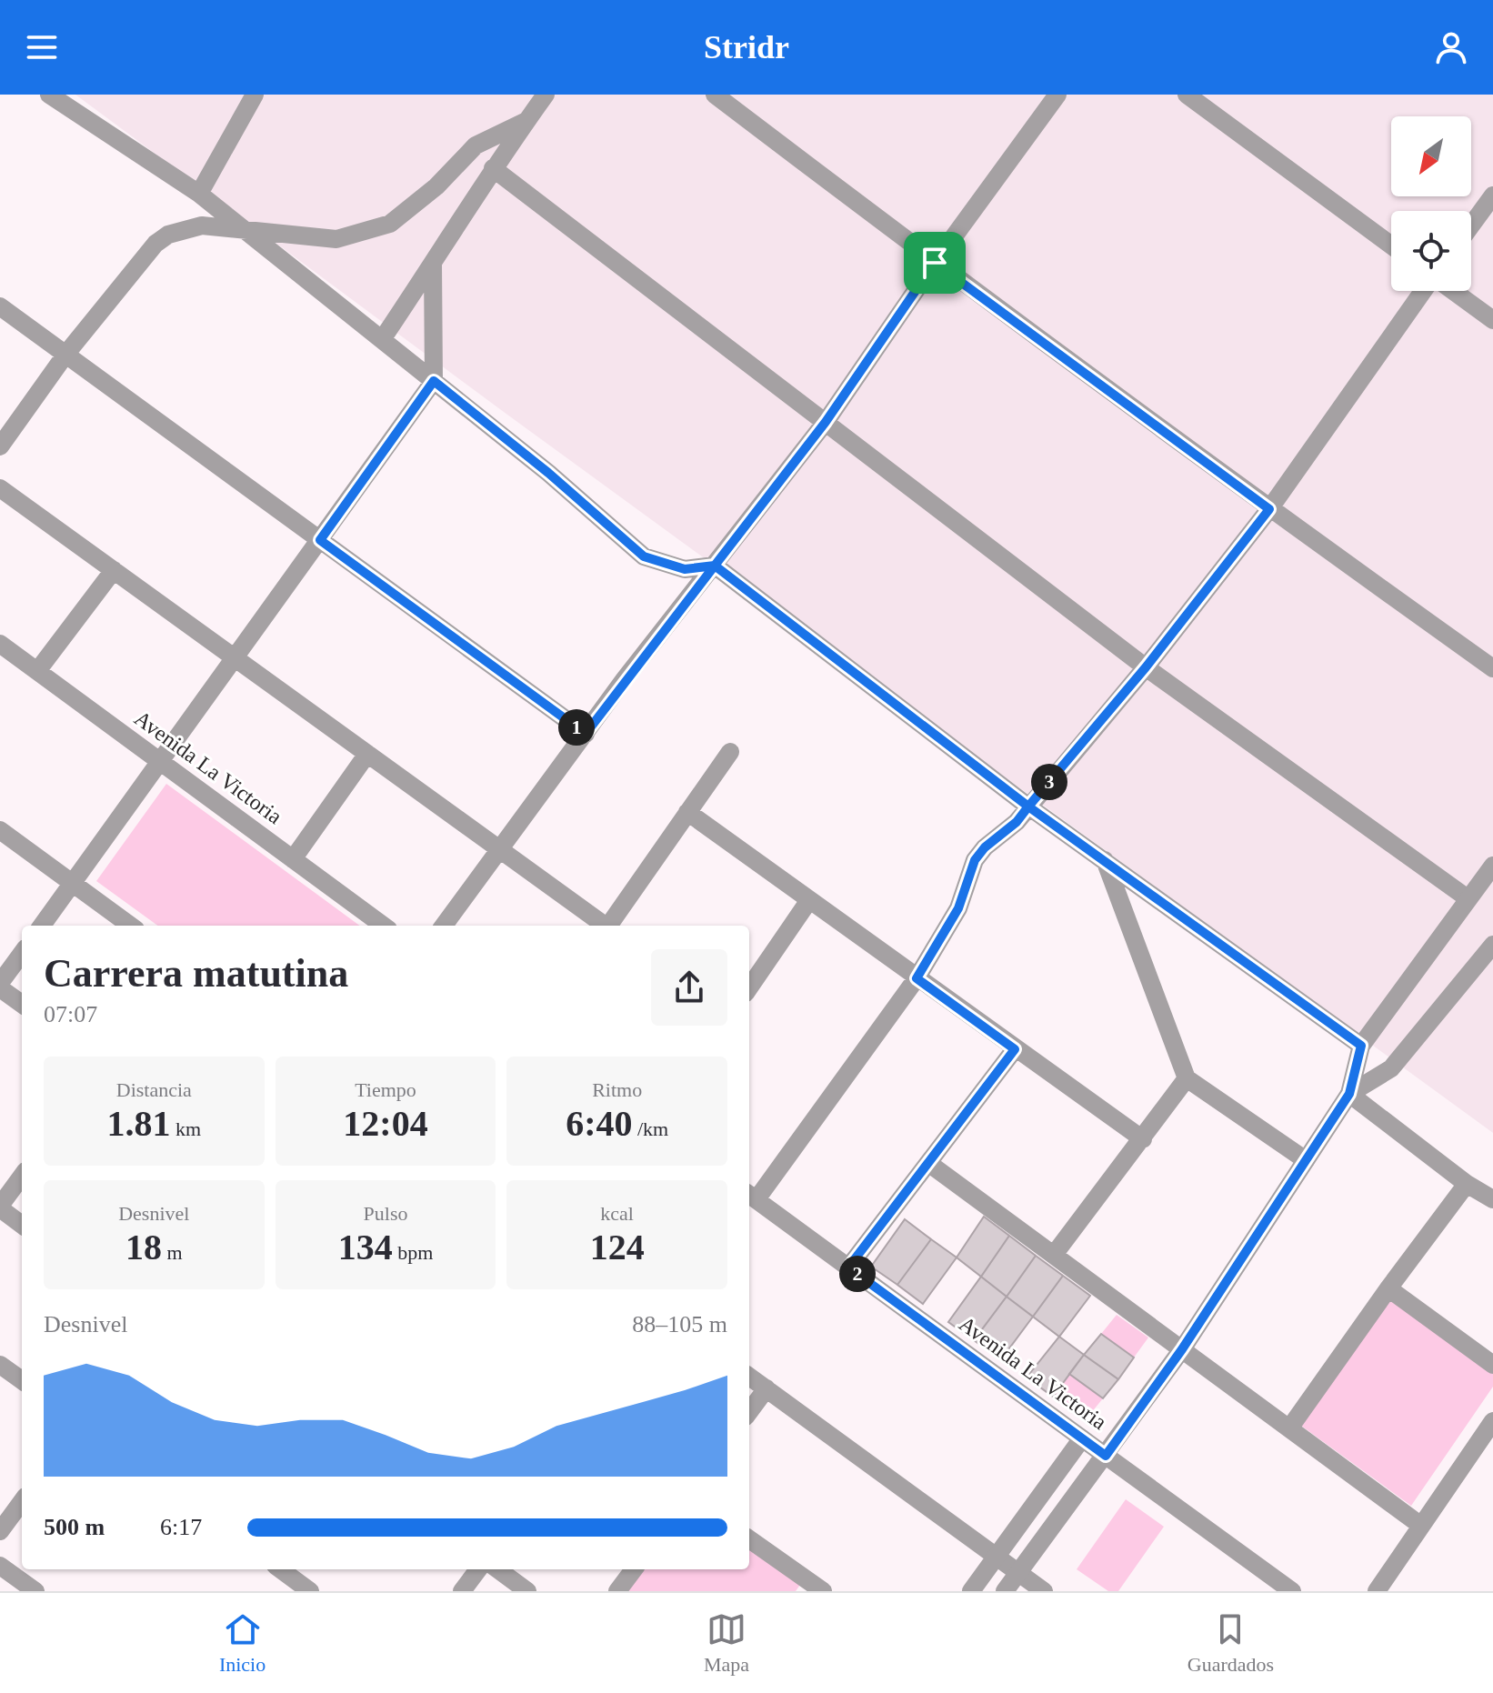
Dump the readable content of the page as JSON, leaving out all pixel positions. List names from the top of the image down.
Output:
{
  "streets": {
    "street": ["Avenida La Victoria"]
  },
  "north": "bottom left",
  "page": {
    "header": "Stridr",
    "pins": ["1", "3", "2"],
    "heading": ["Carrera matutina", "07:07"],
    "stats": [
      ["Distancia", "1.81 km"],
      ["Tiempo", "12:04"],
      ["Ritmo", "6:40 /km"],
      ["Desnivel", "18 m"],
      ["Pulso", "134 bpm"],
      ["kcal", "124"]
    ],
    "chart": ["Desnivel", "88–105 m"],
    "list": [
      {
        "name": "500 m",
        "note": "6:17"
      }
    ],
    "tabs": ["Inicio", "Mapa", "Guardados"]
  }
}
